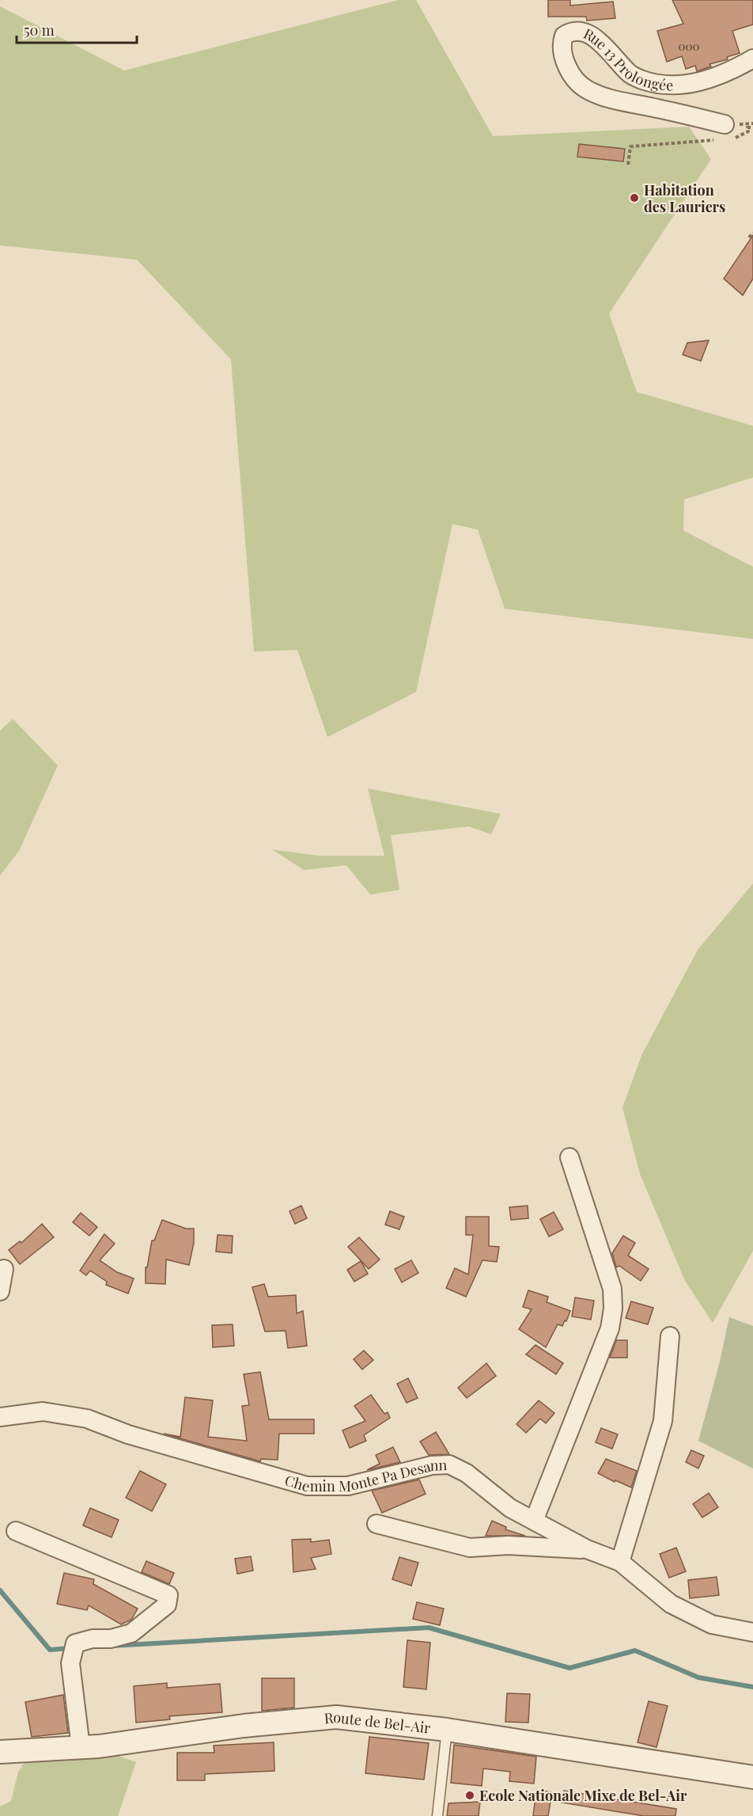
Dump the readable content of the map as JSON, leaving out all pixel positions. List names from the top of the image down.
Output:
{
  "streets": {
    "street": ["Rue 13 Prolongée", "Chemin Monte Pa Desann", "Route de Bel-Air"]
  },
  "places": ["Habitation des Lauriers", "Ecole Nationale Mixe de Bel-Air"],
  "house_numbers": ["000"],
  "scale_bar": "50 m"
}
